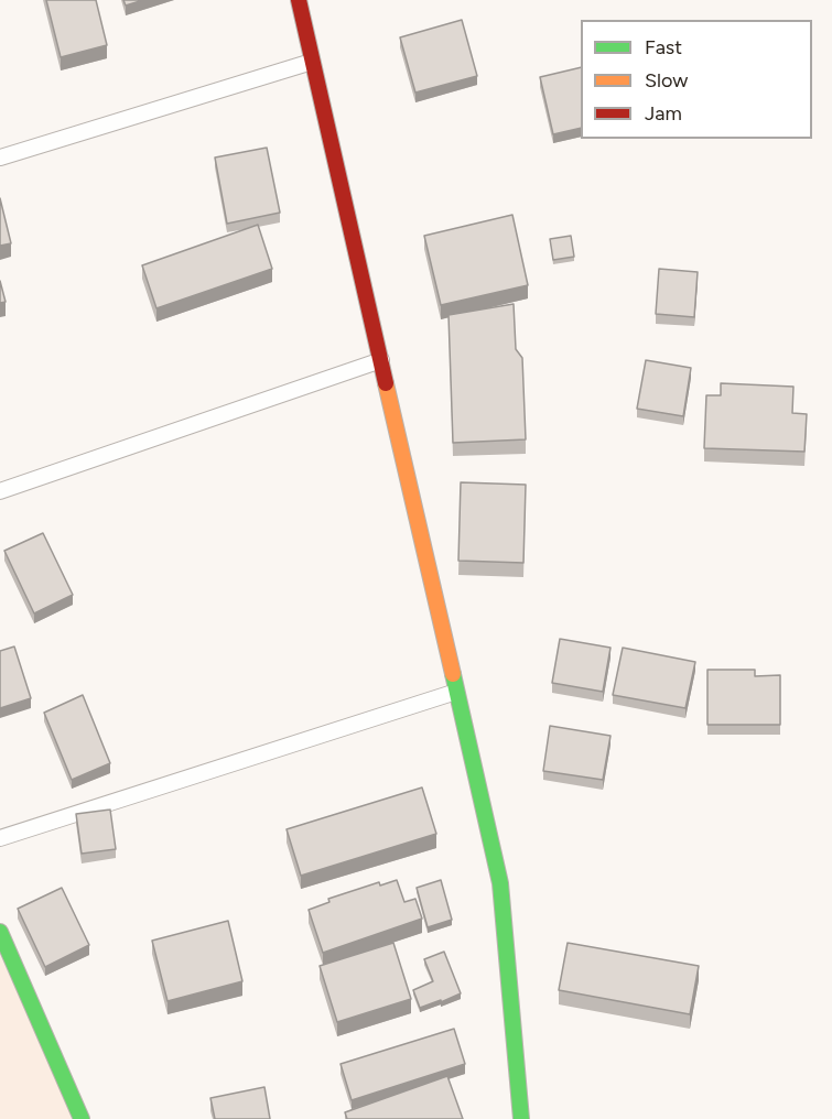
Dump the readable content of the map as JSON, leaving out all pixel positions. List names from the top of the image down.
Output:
{
  "legend": ["Fast", "Slow", "Jam"]
}
